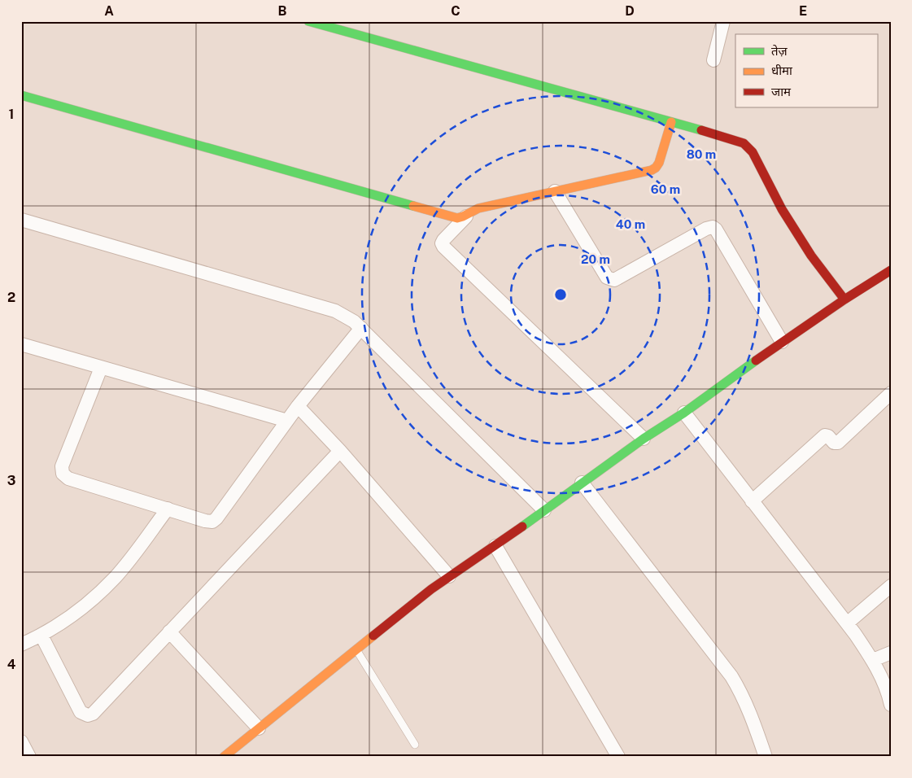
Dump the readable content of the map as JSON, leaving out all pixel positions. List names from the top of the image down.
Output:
{
  "legend": ["तेज़", "धीमा", "जाम"],
  "grid": {
    "columns": [
      "A",
      "B",
      "C",
      "D",
      "E"
    ],
    "rows": [
      "1",
      "2",
      "3",
      "4"
    ]
  },
  "rings": [
    "80 m",
    "60 m",
    "40 m",
    "20 m"
  ]
}
